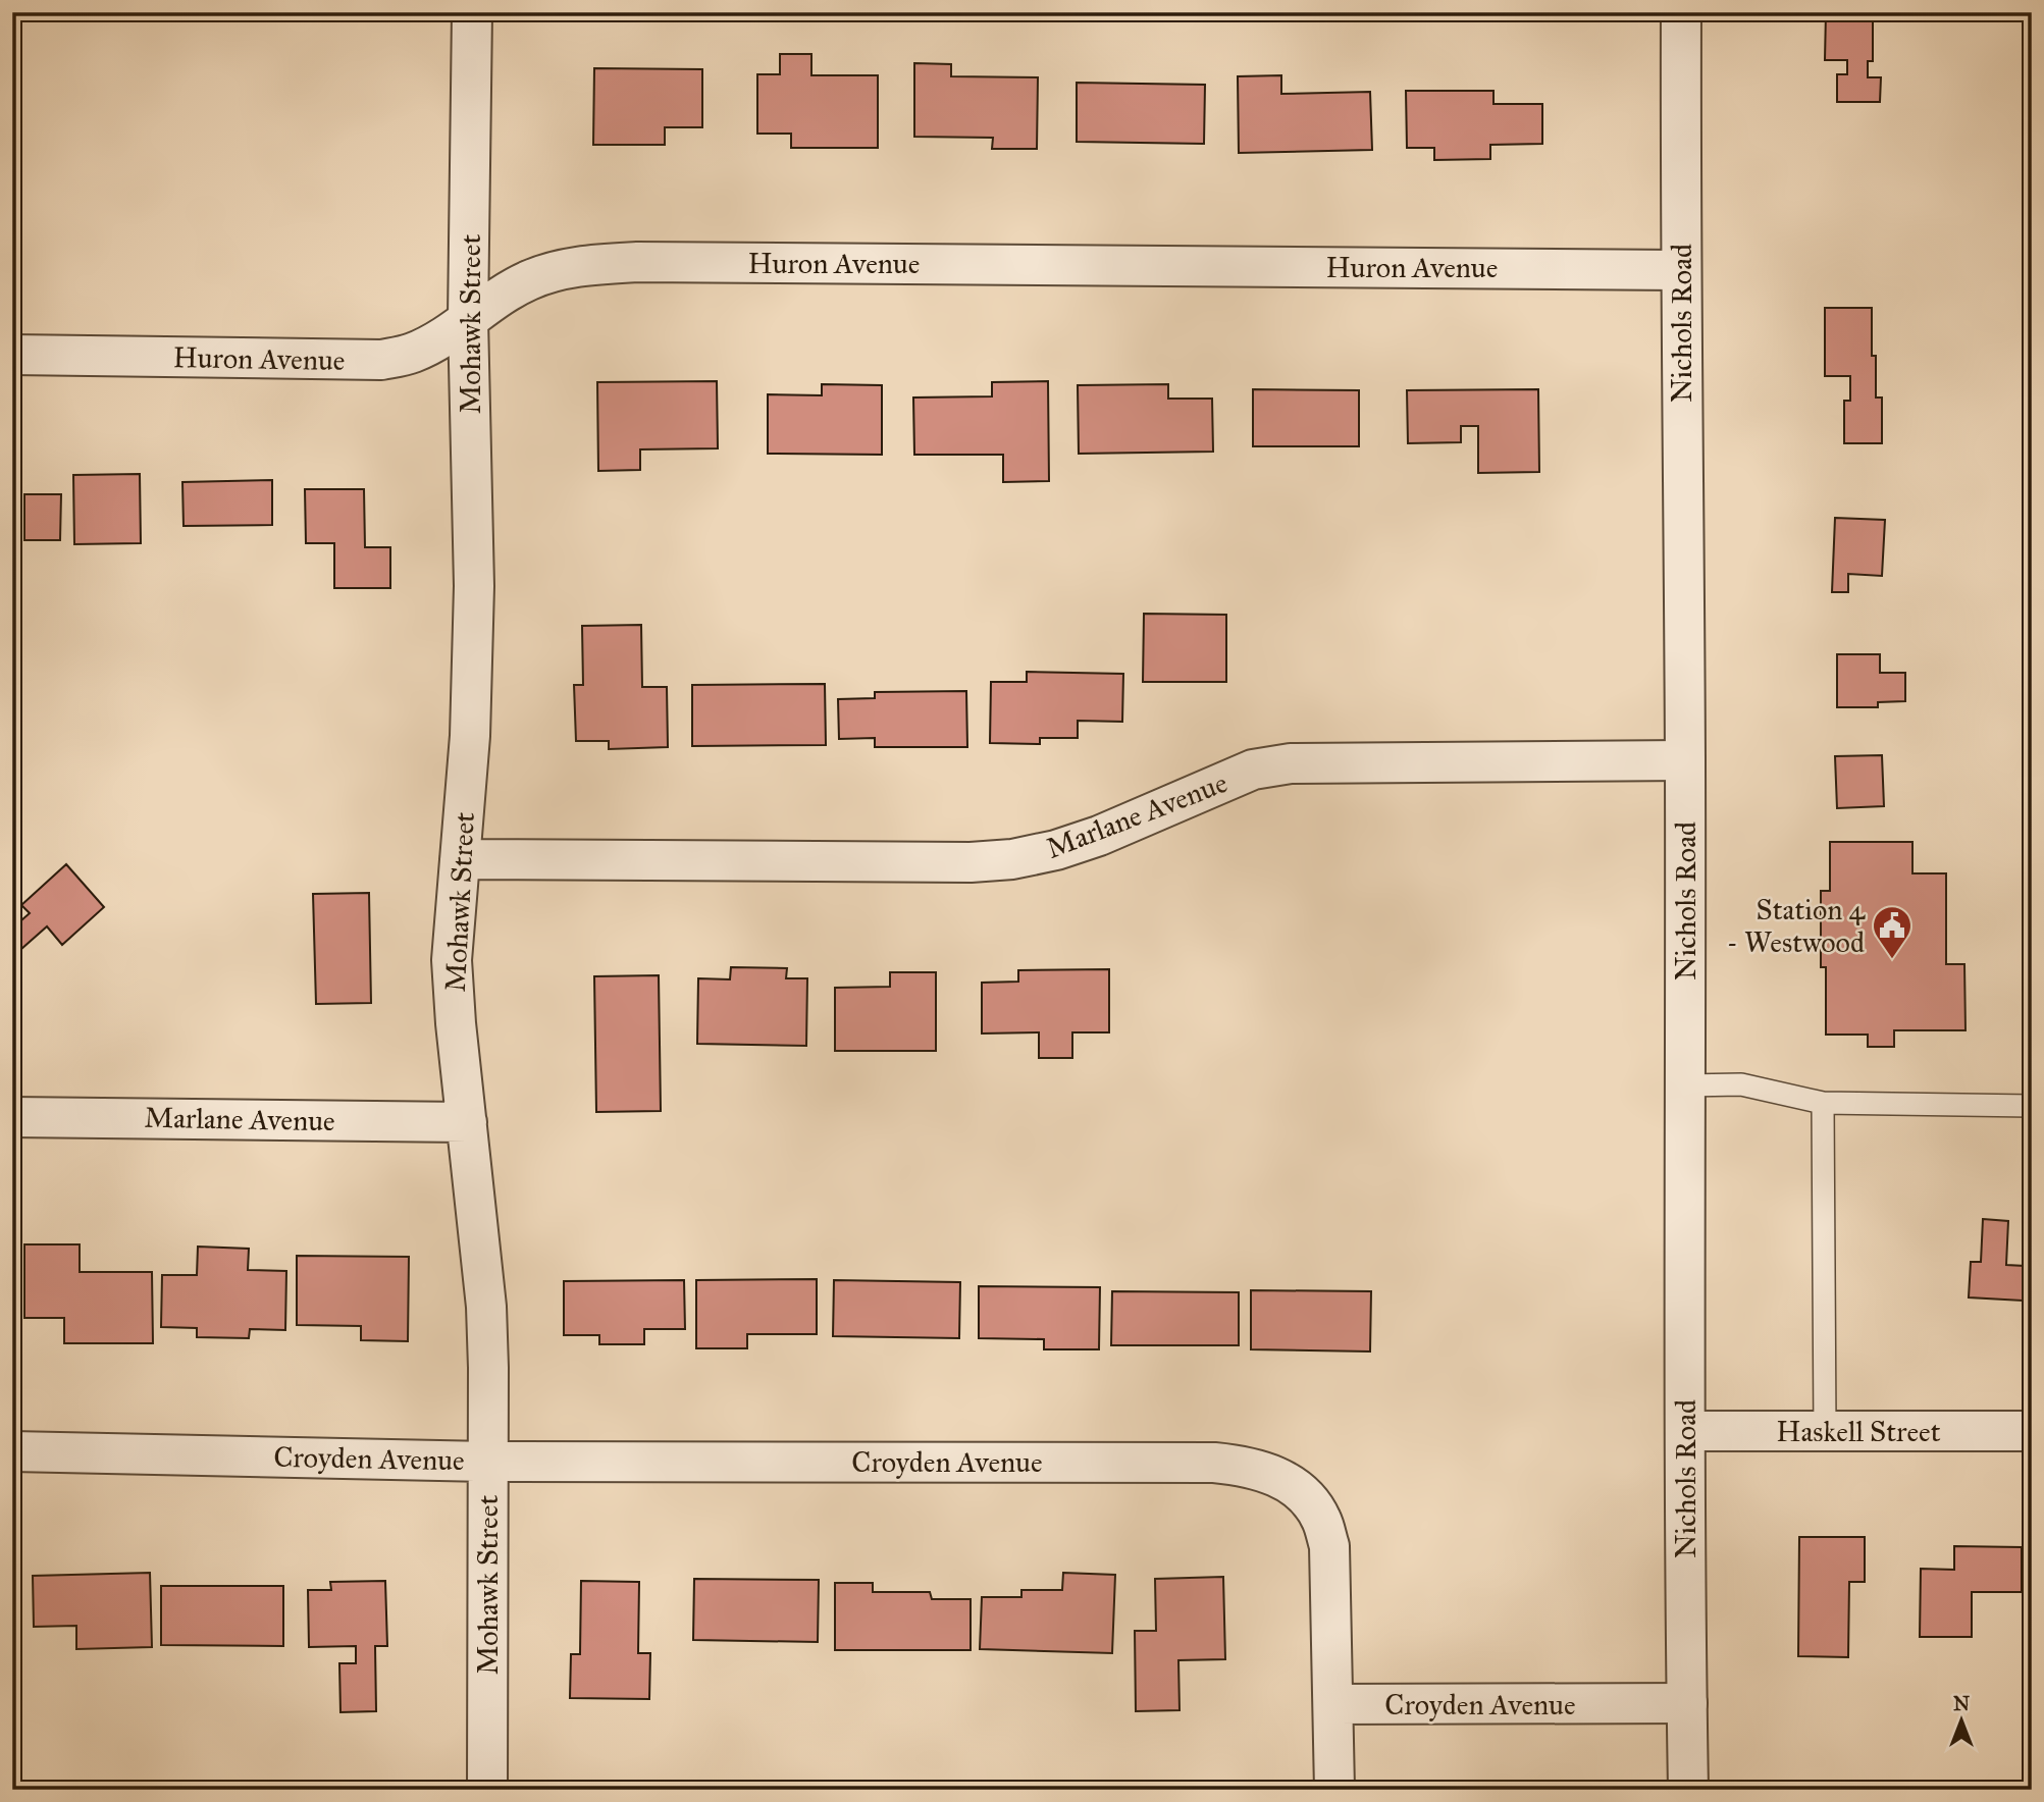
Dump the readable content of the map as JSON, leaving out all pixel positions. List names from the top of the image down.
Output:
{
  "streets": {
    "street": [
      "Huron Avenue",
      "Nichols Road",
      "Mohawk Street",
      "Marlane Avenue",
      "Haskell Street",
      "Croyden Avenue"
    ]
  },
  "crossings": [
    ["Huron Avenue", "Nichols Road"],
    ["Huron Avenue", "Mohawk Street"],
    ["Nichols Road", "Marlane Avenue"],
    ["Nichols Road", "Haskell Street"],
    ["Nichols Road", "Croyden Avenue"],
    ["Mohawk Street", "Marlane Avenue"],
    ["Mohawk Street", "Croyden Avenue"]
  ],
  "places": {
    "public building": ["Station 4 - Westwood"]
  },
  "north": "top"
}
